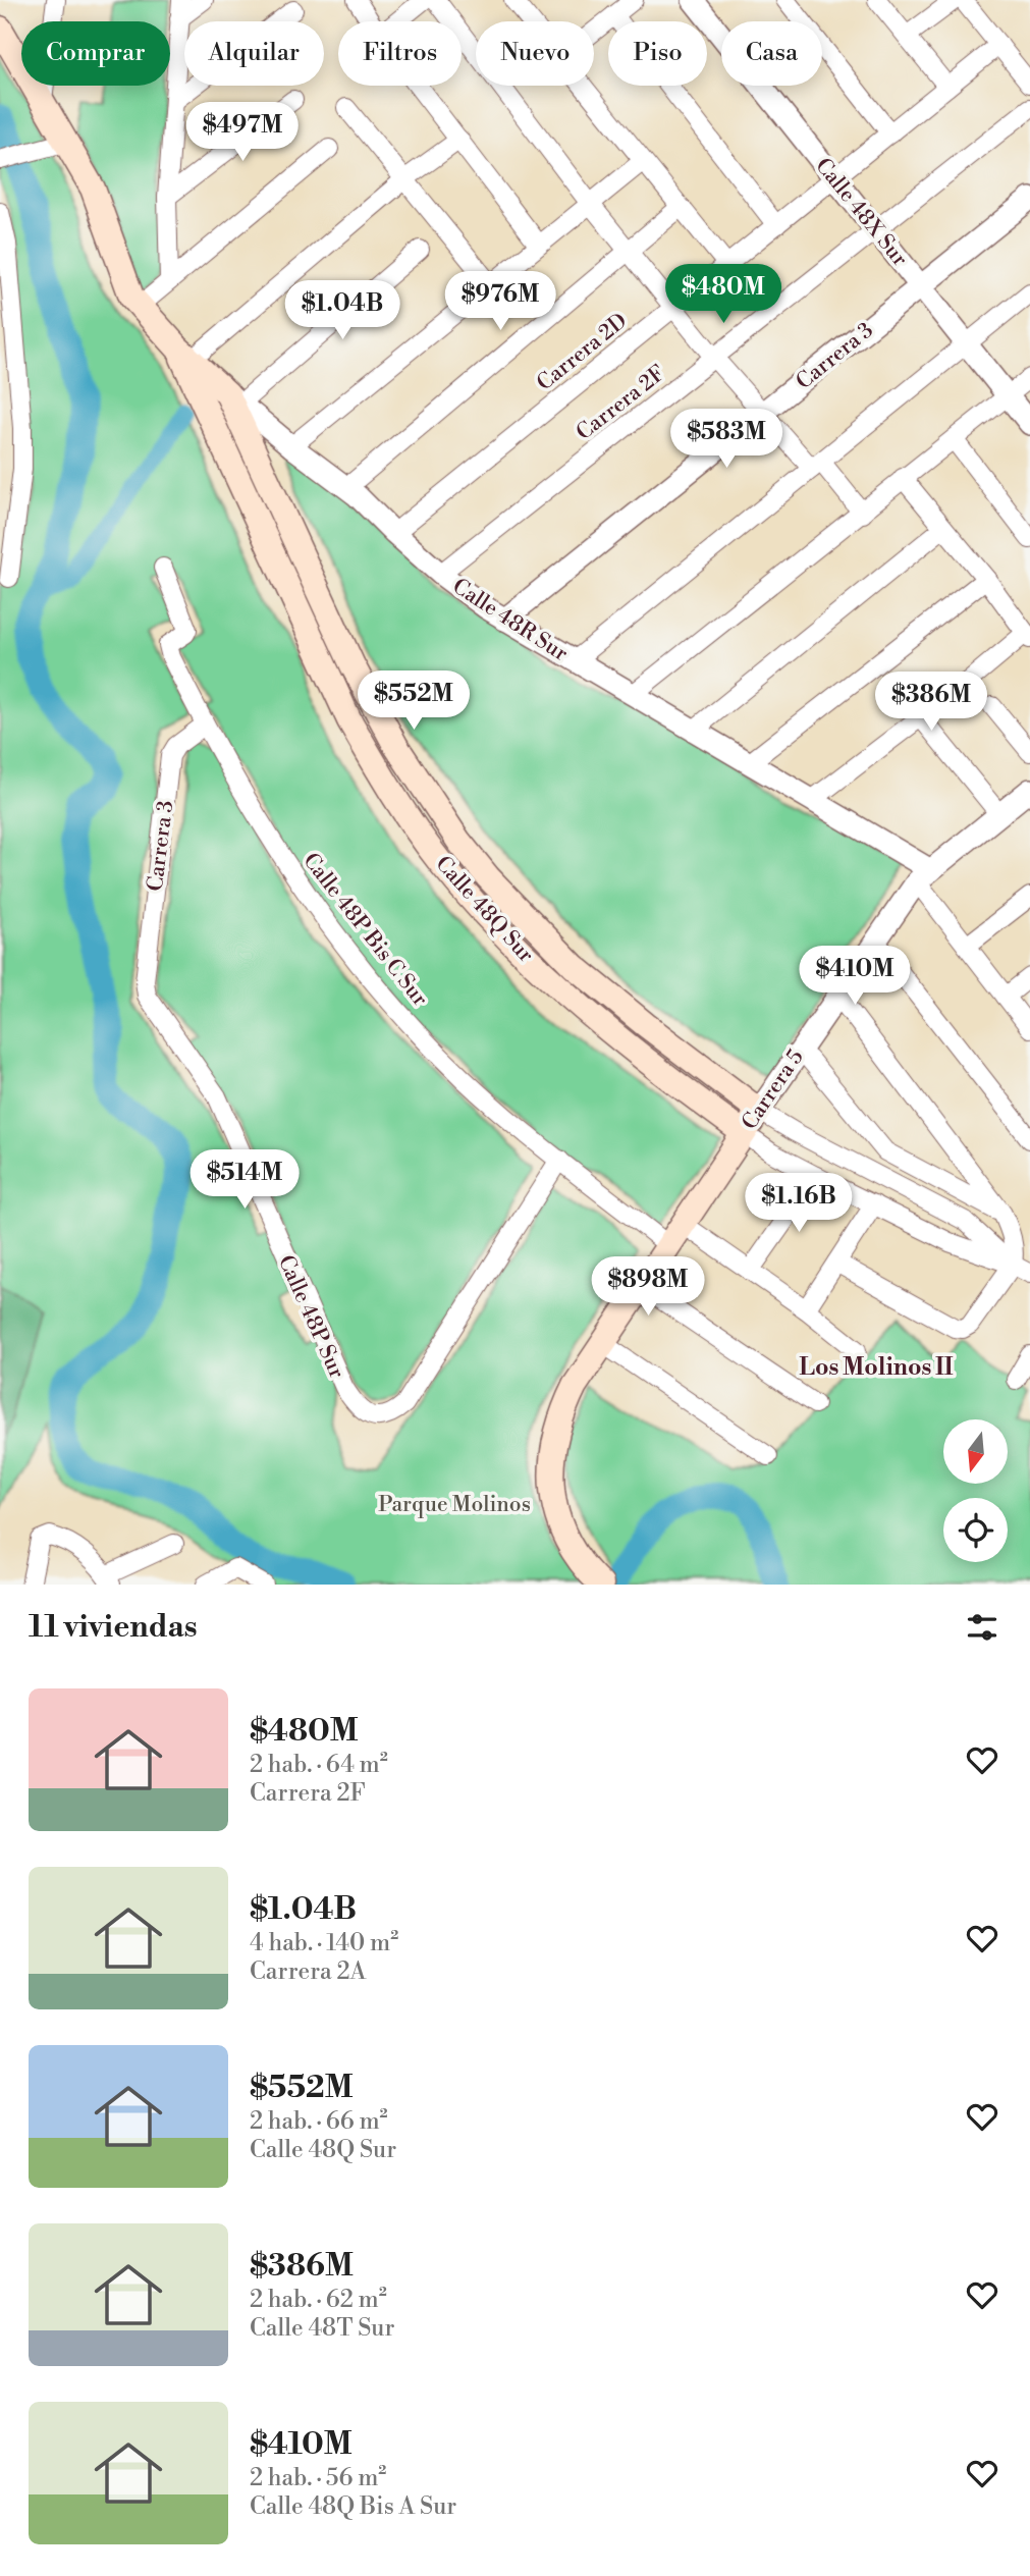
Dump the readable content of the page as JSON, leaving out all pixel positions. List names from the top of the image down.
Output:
{
  "streets": {
    "main road": ["Calle 48R Sur", "Calle 48Q Sur", "Carrera 5"],
    "street": [
      "Calle 48X Sur",
      "Carrera 2D",
      "Carrera 3",
      "Carrera 2F",
      "Calle 48P Bis C Sur",
      "Calle 48P Sur"
    ]
  },
  "crossings": [
    ["Calle 48X Sur", "Carrera 2D"],
    ["Calle 48X Sur", "Carrera 3"],
    ["Calle 48X Sur", "Carrera 2F"],
    ["Carrera 2D", "Calle 48R Sur"],
    ["Carrera 3", "Calle 48R Sur"],
    ["Carrera 3", "Calle 48P Bis C Sur"],
    ["Carrera 3", "Calle 48P Sur"],
    ["Carrera 2F", "Calle 48R Sur"],
    ["Calle 48R Sur", "Calle 48Q Sur"],
    ["Calle 48R Sur", "Carrera 5"],
    ["Calle 48Q Sur", "Carrera 5"],
    ["Calle 48P Bis C Sur", "Carrera 5"],
    ["Calle 48P Bis C Sur", "Calle 48P Sur"]
  ],
  "districts": ["Los Molinos II"],
  "parks": ["Parque Molinos"],
  "north": "bottom",
  "page": {
    "chip": [
      "Comprar",
      "Alquilar",
      "Filtros",
      "Nuevo",
      "Piso",
      "Casa"
    ],
    "price": [
      "$497M",
      "$480M",
      "$976M",
      "$1.04B",
      "$583M",
      "$552M",
      "$386M",
      "$410M",
      "$514M",
      "$1.16B",
      "$898M"
    ],
    "heading": "11 viviendas",
    "list": [
      {
        "name": "$480M",
        "note": "2 hab. · 64 m² · Carrera 2F"
      },
      {
        "name": "$1.04B",
        "note": "4 hab. · 140 m² · Carrera 2A"
      },
      {
        "name": "$552M",
        "note": "2 hab. · 66 m² · Calle 48Q Sur"
      },
      {
        "name": "$386M",
        "note": "2 hab. · 62 m² · Calle 48T Sur"
      },
      {
        "name": "$410M",
        "note": "2 hab. · 56 m² · Calle 48Q Bis A Sur"
      }
    ]
  }
}
